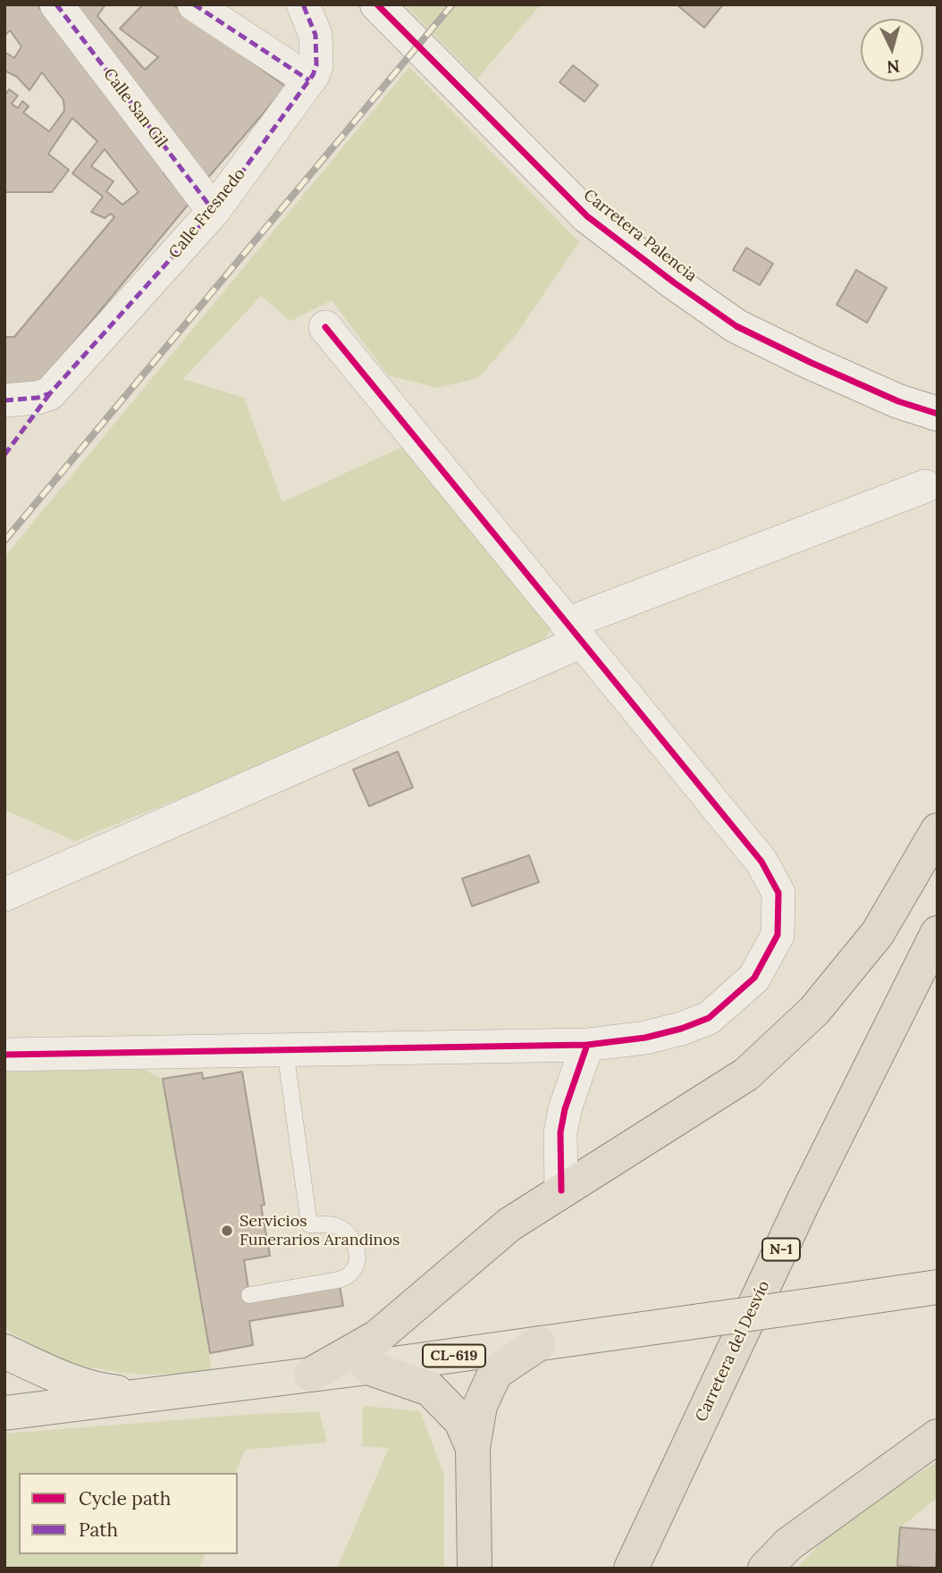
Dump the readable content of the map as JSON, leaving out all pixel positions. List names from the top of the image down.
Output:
{
  "streets": {
    "highway": ["N-1", "Carretera del Desvío"],
    "main road": ["CL-619"],
    "street": ["Calle San Gil", "Calle Fresnedo", "Carretera Palencia"]
  },
  "crossings": [
    ["Calle San Gil", "Calle Fresnedo"]
  ],
  "places": ["Servicios Funerarios Arandinos"],
  "legend": ["Cycle path", "Path"],
  "north": "bottom"
}
